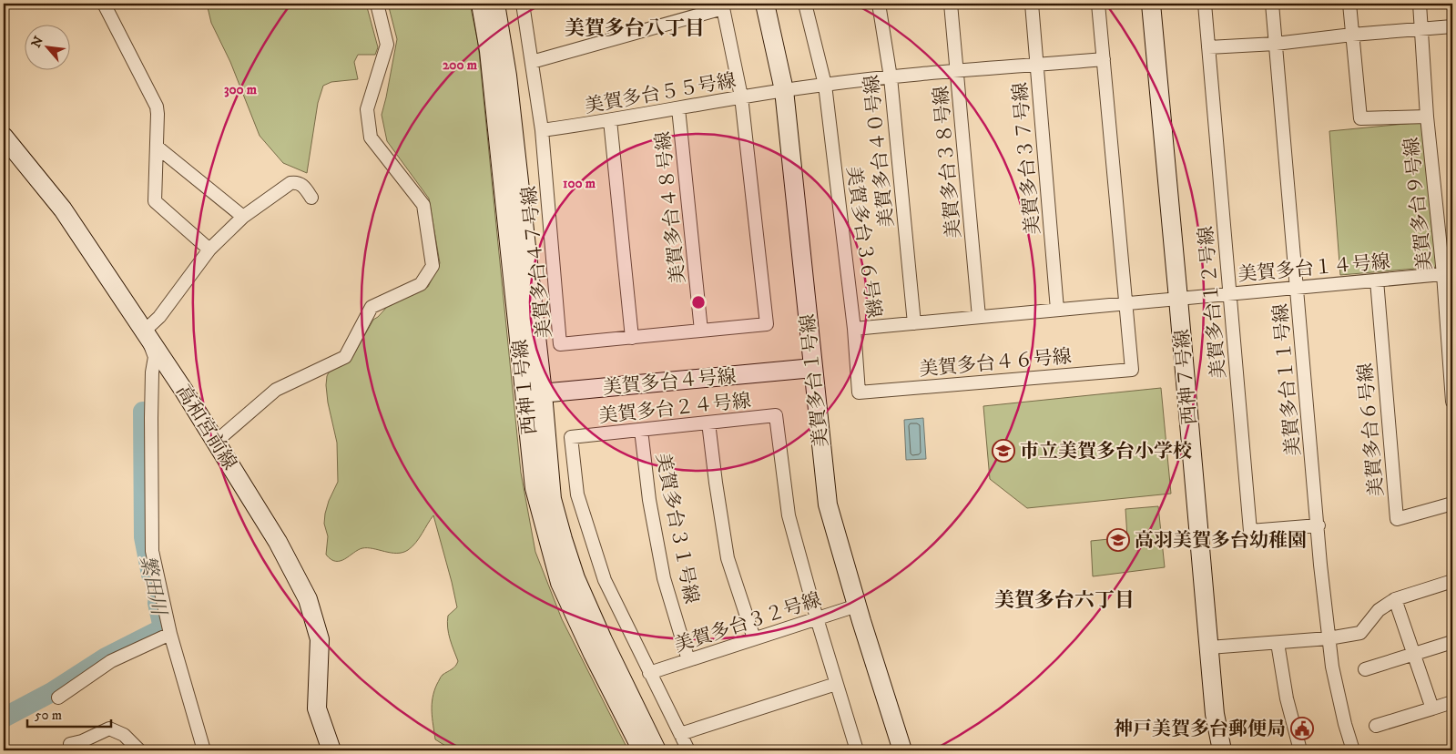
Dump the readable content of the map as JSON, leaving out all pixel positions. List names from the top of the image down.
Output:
{
  "streets": {
    "street": [
      "美賀多台５５号線",
      "美賀多台４０号線",
      "美賀多台３７号線",
      "美賀多台３８号線",
      "美賀多台９号線",
      "美賀多台４８号線",
      "美賀多台３６号線",
      "美賀多台４７号線",
      "美賀多台１４号線",
      "美賀多台１２号線",
      "美賀多台４６号線",
      "西神７号線",
      "美賀多台１１号線",
      "美賀多台１号線",
      "美賀多台４号線",
      "西神１号線",
      "美賀多台２４号線",
      "高和宮前線",
      "美賀多台６号線",
      "美賀多台３１号線",
      "美賀多台３２号線"
    ]
  },
  "crossings": [
    ["美賀多台５５号線", "美賀多台４０号線"],
    ["美賀多台５５号線", "美賀多台３７号線"],
    ["美賀多台５５号線", "美賀多台３８号線"],
    ["美賀多台５５号線", "美賀多台４８号線"],
    ["美賀多台５５号線", "美賀多台３６号線"],
    ["美賀多台５５号線", "美賀多台４７号線"],
    ["美賀多台５５号線", "美賀多台１号線"],
    ["美賀多台４０号線", "美賀多台３６号線"],
    ["美賀多台３７号線", "美賀多台３６号線"],
    ["美賀多台３８号線", "美賀多台３６号線"],
    ["美賀多台９号線", "美賀多台１４号線"],
    ["美賀多台４８号線", "美賀多台４７号線"],
    ["美賀多台３６号線", "美賀多台１４号線"],
    ["美賀多台３６号線", "美賀多台４６号線"],
    ["美賀多台３６号線", "西神７号線"],
    ["美賀多台１４号線", "美賀多台１２号線"],
    ["美賀多台１４号線", "西神７号線"],
    ["美賀多台１４号線", "美賀多台１１号線"],
    ["美賀多台１４号線", "美賀多台６号線"],
    ["美賀多台１２号線", "美賀多台１１号線"],
    ["美賀多台１号線", "美賀多台４号線"],
    ["美賀多台１号線", "美賀多台３２号線"],
    ["美賀多台４号線", "西神１号線"],
    ["美賀多台２４号線", "美賀多台３１号線"],
    ["美賀多台２４号線", "美賀多台３２号線"],
    ["美賀多台３１号線", "美賀多台３２号線"]
  ],
  "districts": ["美賀多台八丁目", "美賀多台六丁目"],
  "water": ["繁田川"],
  "places": {
    "school or university": ["市立美賀多台小学校", "高羽美賀多台幼稚園"],
    "public building": ["神戸美賀多台郵便局"]
  },
  "scale_bar": "50 m",
  "north": "top left",
  "rings": ["200 m", "300 m", "100 m"]
}
